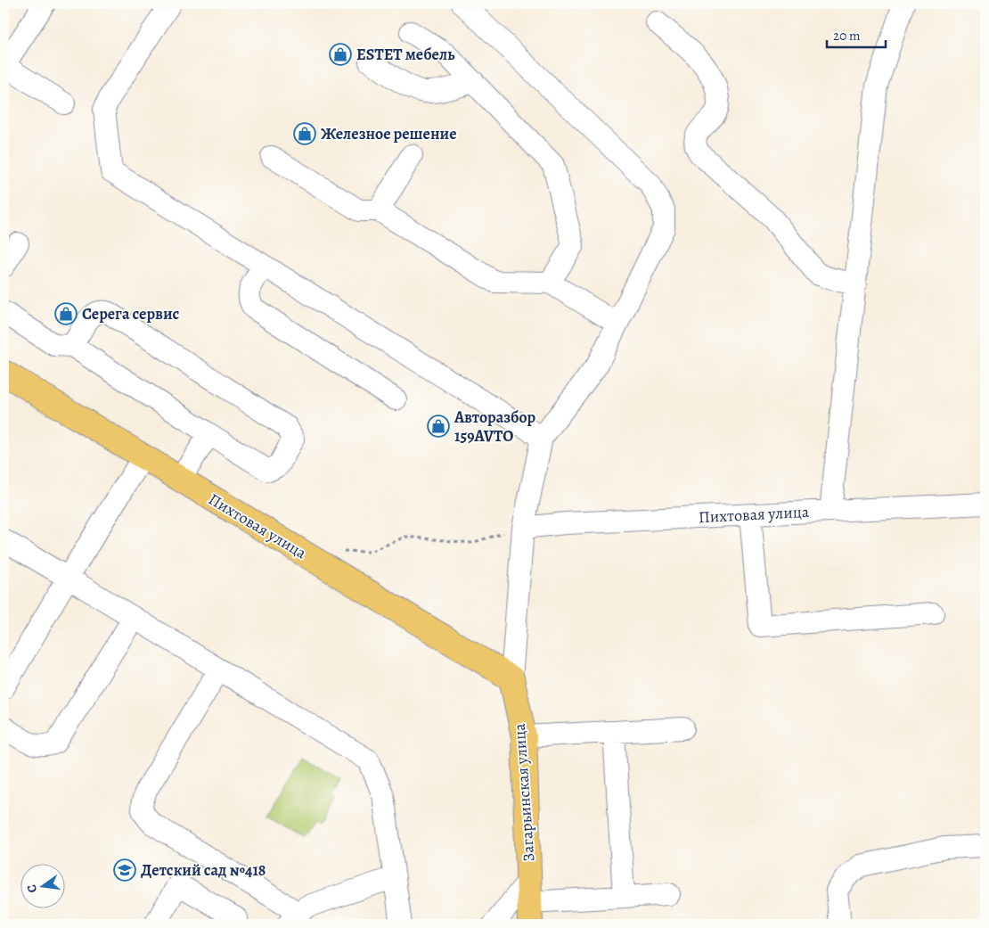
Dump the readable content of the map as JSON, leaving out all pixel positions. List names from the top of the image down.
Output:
{
  "streets": {
    "main road": ["Пихтовая улица", "Загарьинская улица"]
  },
  "crossings": [
    ["Пихтовая улица", "Загарьинская улица"]
  ],
  "places": {
    "shop": [
      "ESTET мебель",
      "Железное решение",
      "Серега сервис",
      "Авторазбор 159AVTO"
    ],
    "school or university": ["Детский сад №418"]
  },
  "scale_bar": "20 m",
  "north": "left"
}
